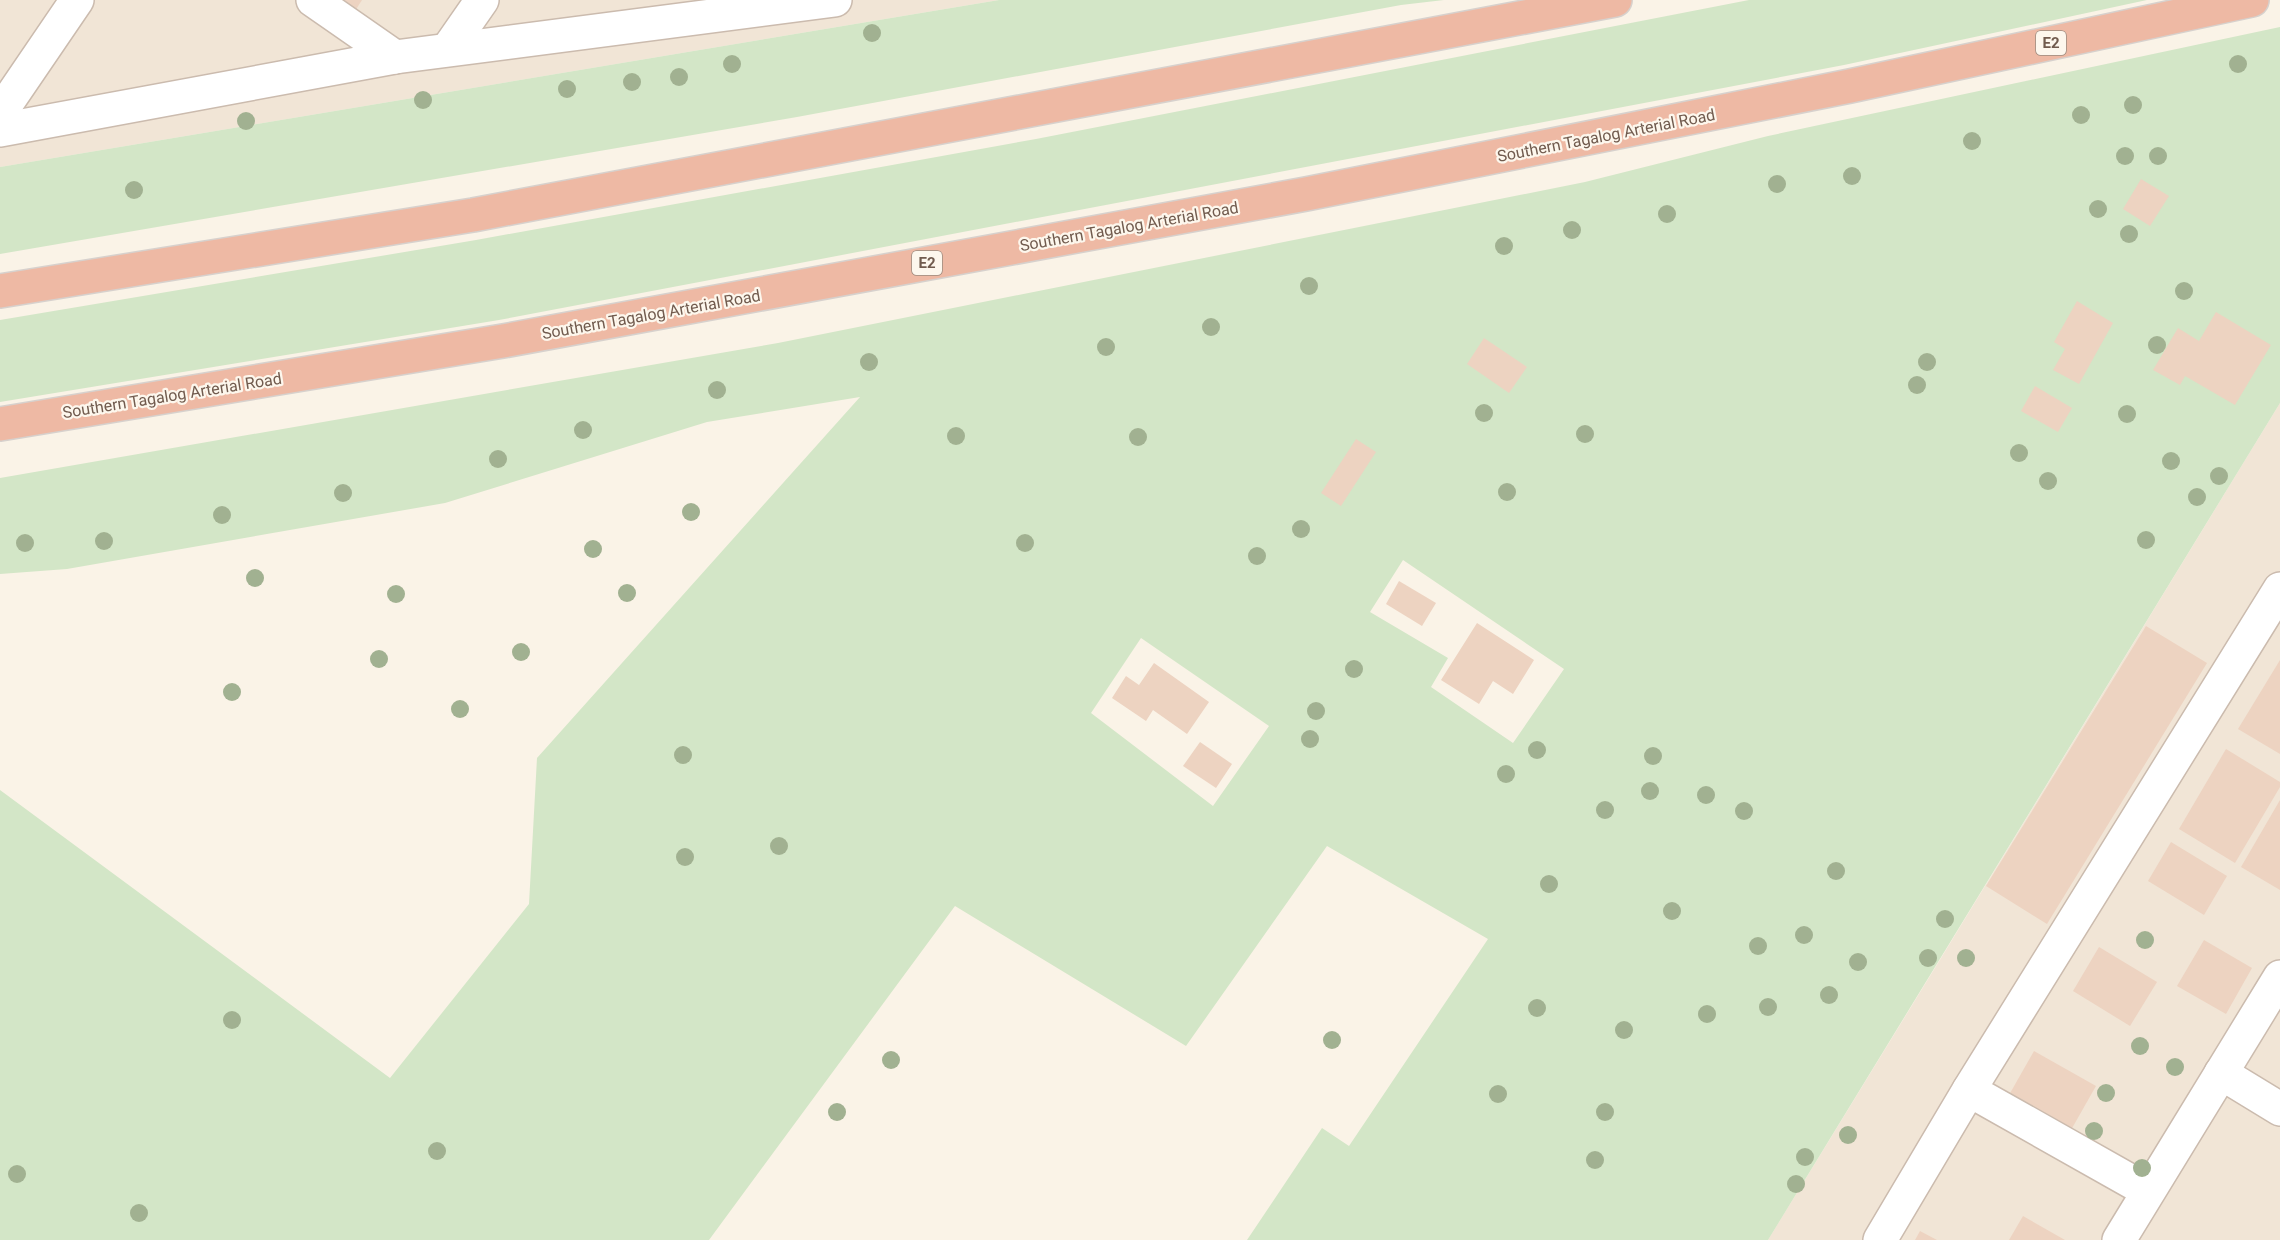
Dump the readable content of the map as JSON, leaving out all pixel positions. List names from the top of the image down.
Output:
{
  "streets": {
    "highway": ["E2", "Southern Tagalog Arterial Road"]
  }
}
